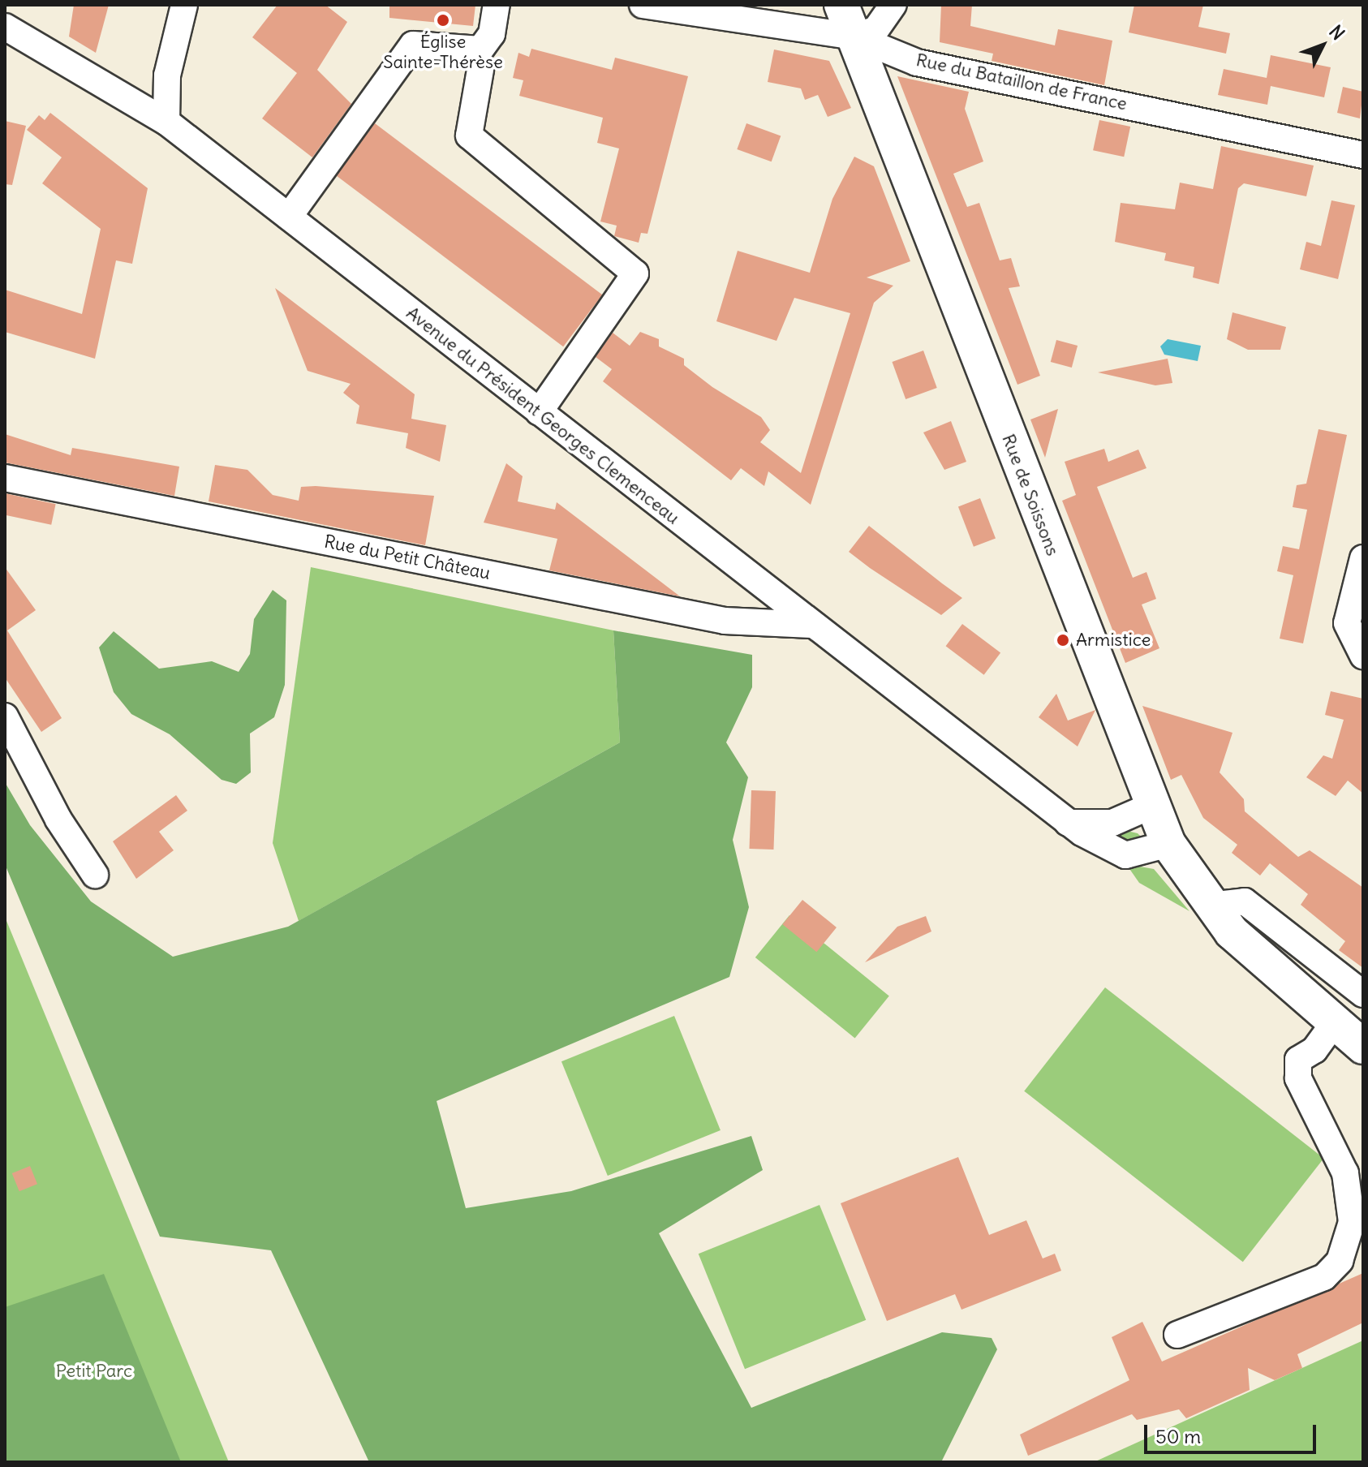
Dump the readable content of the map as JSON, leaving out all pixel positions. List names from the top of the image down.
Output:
{
  "streets": {
    "main road": ["Rue de Soissons"],
    "street": ["Rue du Bataillon de France", "Avenue du Président Georges Clemenceau", "Rue du Petit Château"]
  },
  "crossings": [
    ["Rue du Bataillon de France", "Rue de Soissons"],
    ["Avenue du Président Georges Clemenceau", "Rue de Soissons"],
    ["Avenue du Président Georges Clemenceau", "Rue du Petit Château"]
  ],
  "parks": ["Petit Parc"],
  "places": ["Église Sainte-Thérèse", "Armistice"],
  "scale_bar": "50 m",
  "north": "top right"
}
